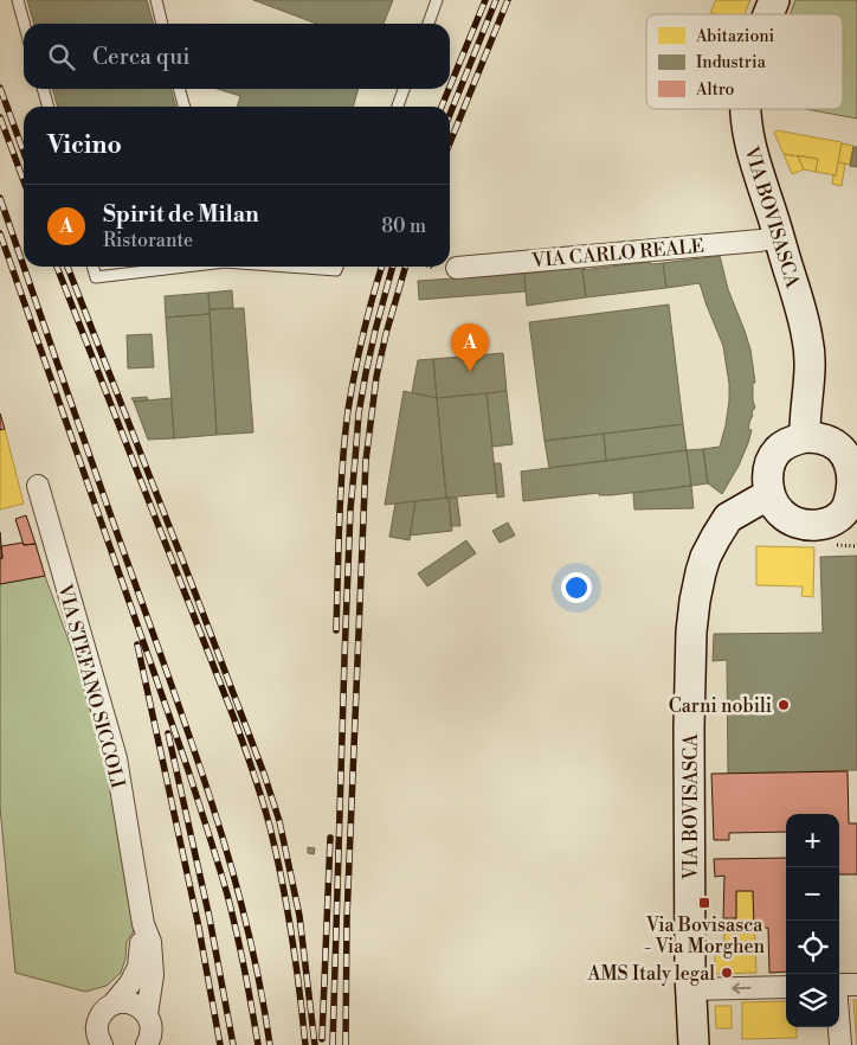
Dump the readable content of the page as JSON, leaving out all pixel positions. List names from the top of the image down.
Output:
{
  "streets": {
    "street": ["VIA BOVISASCA", "VIA CARLO REALE", "VIA STEFANO SICCOLI"]
  },
  "crossings": [
    ["VIA BOVISASCA", "VIA CARLO REALE"]
  ],
  "places": {
    "other": ["Carni nobili", "AMS Italy legal"],
    "transit": ["Via Bovisasca - Via Morghen"]
  },
  "legend": ["Abitazioni", "Industria", "Altro"],
  "page": {
    "search": "Cerca qui",
    "heading": "Vicino",
    "list": [
      {
        "mark": "A",
        "name": "Spirit de Milan",
        "note": "Ristorante",
        "value": "80 m"
      }
    ],
    "pins": "A",
    "map_buttons": ["+", "−"]
  }
}
